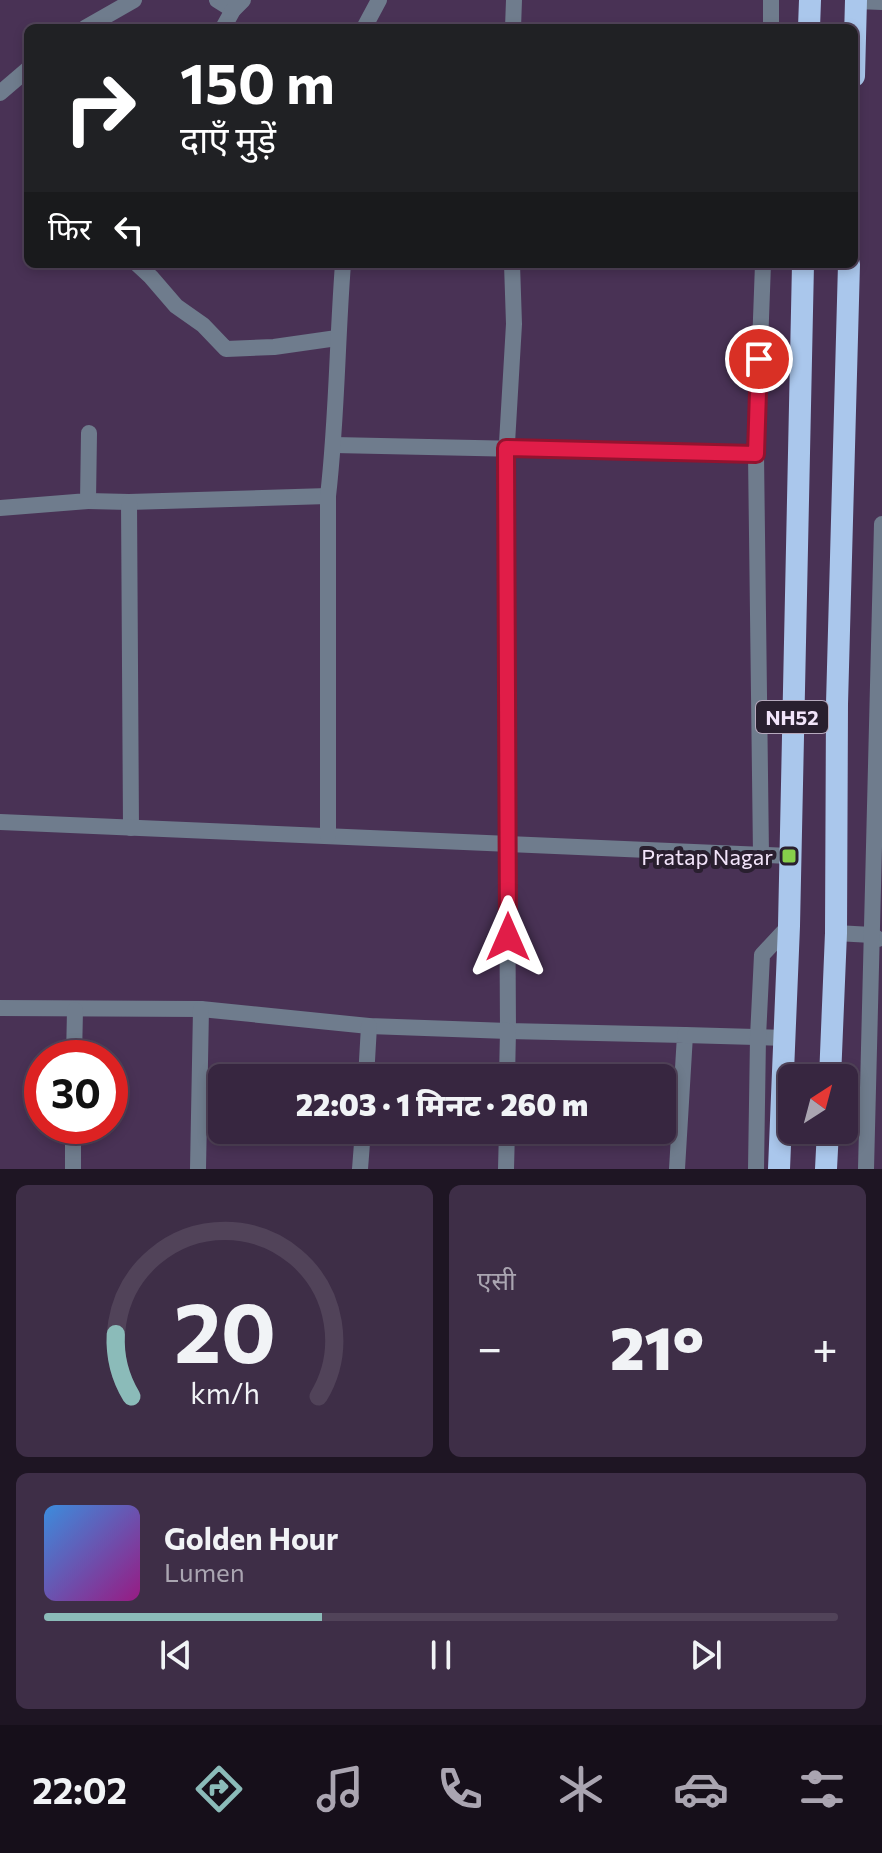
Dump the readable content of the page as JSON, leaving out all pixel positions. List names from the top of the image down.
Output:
{
  "streets": {
    "highway": ["NH52"]
  },
  "places": {
    "transit": ["Pratap Nagar"]
  },
  "north": "top right",
  "page": {
    "turn": ["150 m", "दाएँ मुड़ें"],
    "then": "फिर",
    "limit": "30",
    "trip": "22:03 · 1 मिनट · 260 m",
    "tile": "एसी",
    "heat": ["−", "21°", "+"],
    "song": ["Golden Hour", "Lumen"],
    "tabs": "22:02",
    "gauge": ["20", "km/h"]
  }
}
